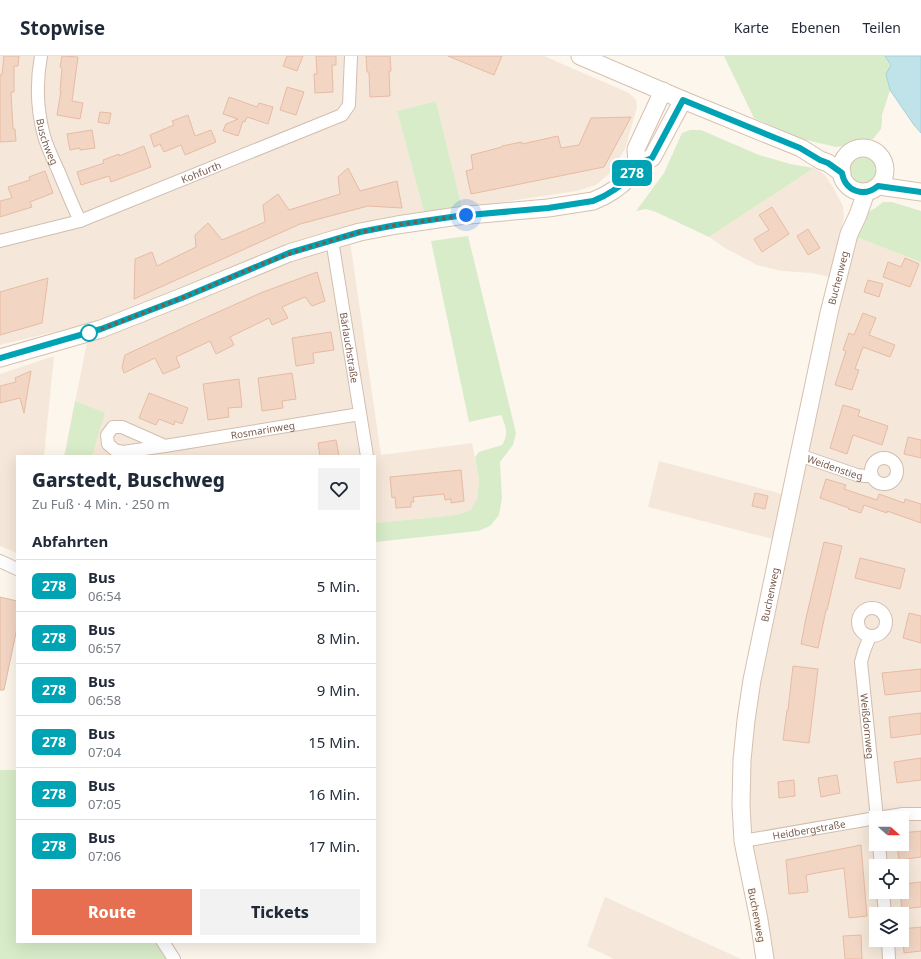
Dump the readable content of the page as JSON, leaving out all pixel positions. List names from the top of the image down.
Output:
{
  "streets": {
    "street": [
      "Buschweg",
      "Kohfurth",
      "Buchenweg",
      "Bärlauchstraße",
      "Rosmarinweg",
      "Weidenstieg",
      "Weißdornweg",
      "Heidbergstraße"
    ]
  },
  "crossings": [
    ["Buschweg", "Kohfurth"],
    ["Buchenweg", "Weidenstieg"],
    ["Buchenweg", "Heidbergstraße"],
    ["Bärlauchstraße", "Rosmarinweg"]
  ],
  "lines": ["bus line 278"],
  "north": "right",
  "page": {
    "header": "Stopwise",
    "nav": ["Karte", "Ebenen", "Teilen"],
    "on_map": "278",
    "heading": [
      ["Garstedt, Buschweg", "Zu Fuß · 4 Min. · 250 m"],
      "Abfahrten"
    ],
    "list": [
      {
        "mark": "278",
        "name": "Bus",
        "note": "06:54",
        "value": "5 Min."
      },
      {
        "mark": "278",
        "name": "Bus",
        "note": "06:57",
        "value": "8 Min."
      },
      {
        "mark": "278",
        "name": "Bus",
        "note": "06:58",
        "value": "9 Min."
      },
      {
        "mark": "278",
        "name": "Bus",
        "note": "07:04",
        "value": "15 Min."
      },
      {
        "mark": "278",
        "name": "Bus",
        "note": "07:05",
        "value": "16 Min."
      },
      {
        "mark": "278",
        "name": "Bus",
        "note": "07:06",
        "value": "17 Min."
      }
    ],
    "buttons": ["Route", "Tickets"]
  }
}
